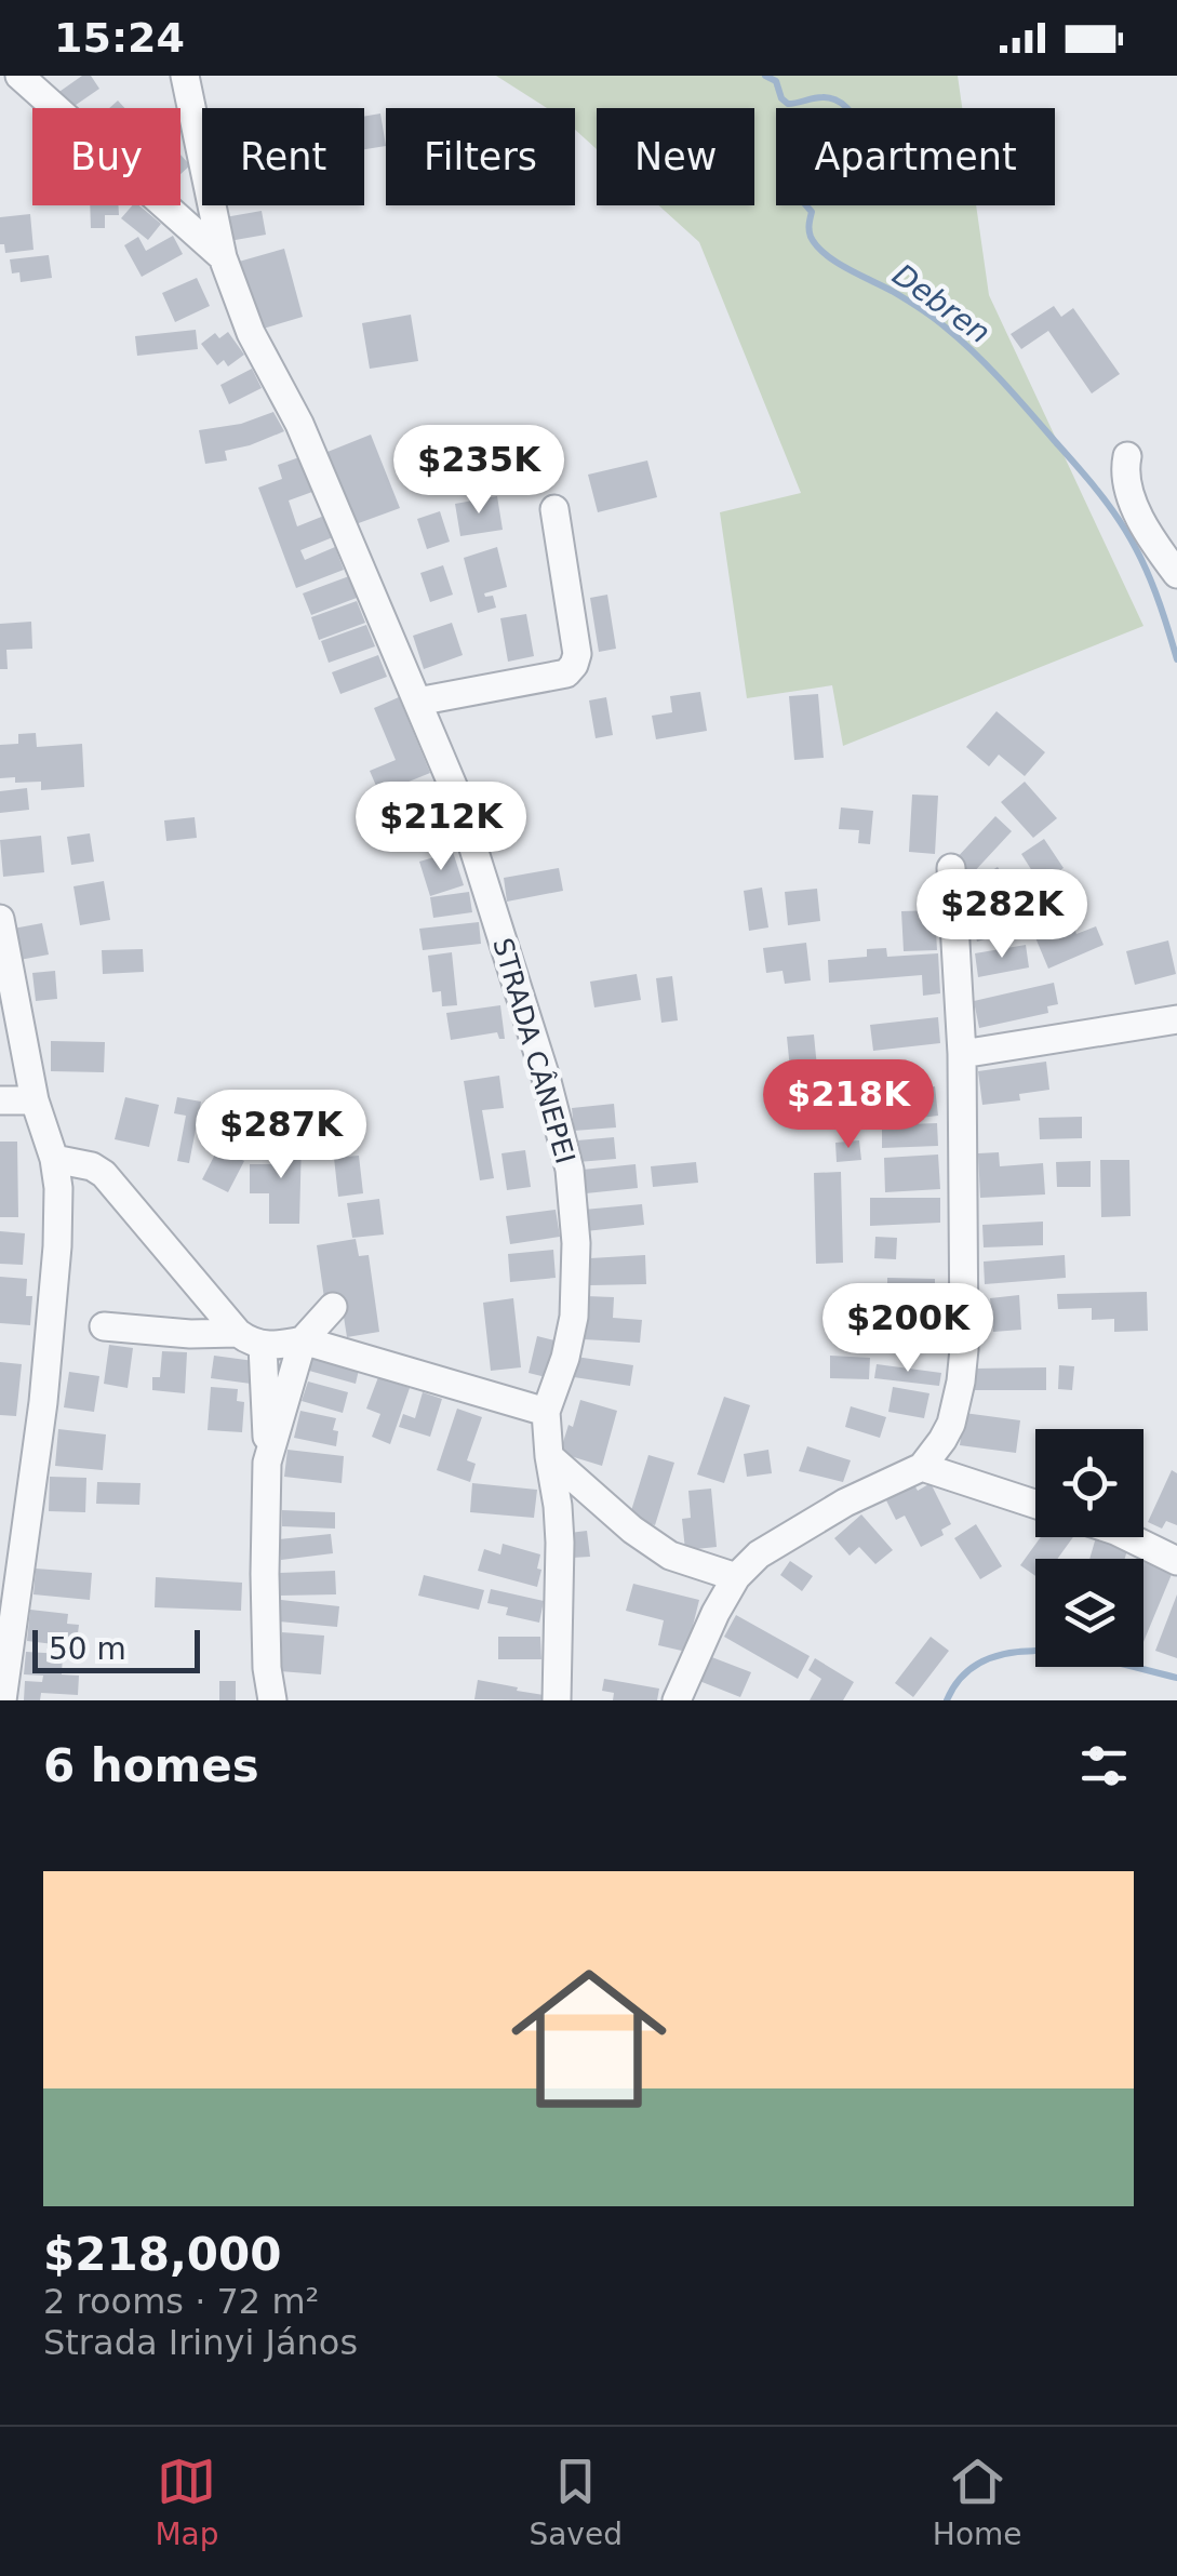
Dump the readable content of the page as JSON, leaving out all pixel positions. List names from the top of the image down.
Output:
{
  "streets": {
    "street": ["STRADA CÂNEPEI"]
  },
  "water": ["Debren"],
  "scale_bar": "50 m",
  "page": {
    "status": "15:24",
    "chip": [
      "Buy",
      "Rent",
      "Filters",
      "New",
      "Apartment"
    ],
    "price": [
      "$235K",
      "$212K",
      "$282K",
      "$218K",
      "$287K",
      "$200K"
    ],
    "scale": "50 m",
    "heading": "6 homes",
    "list": [
      {
        "name": "$218,000",
        "note": "2 rooms · 72 m² · Strada Irinyi János"
      }
    ],
    "tabs": ["Map", "Saved", "Home"]
  }
}
